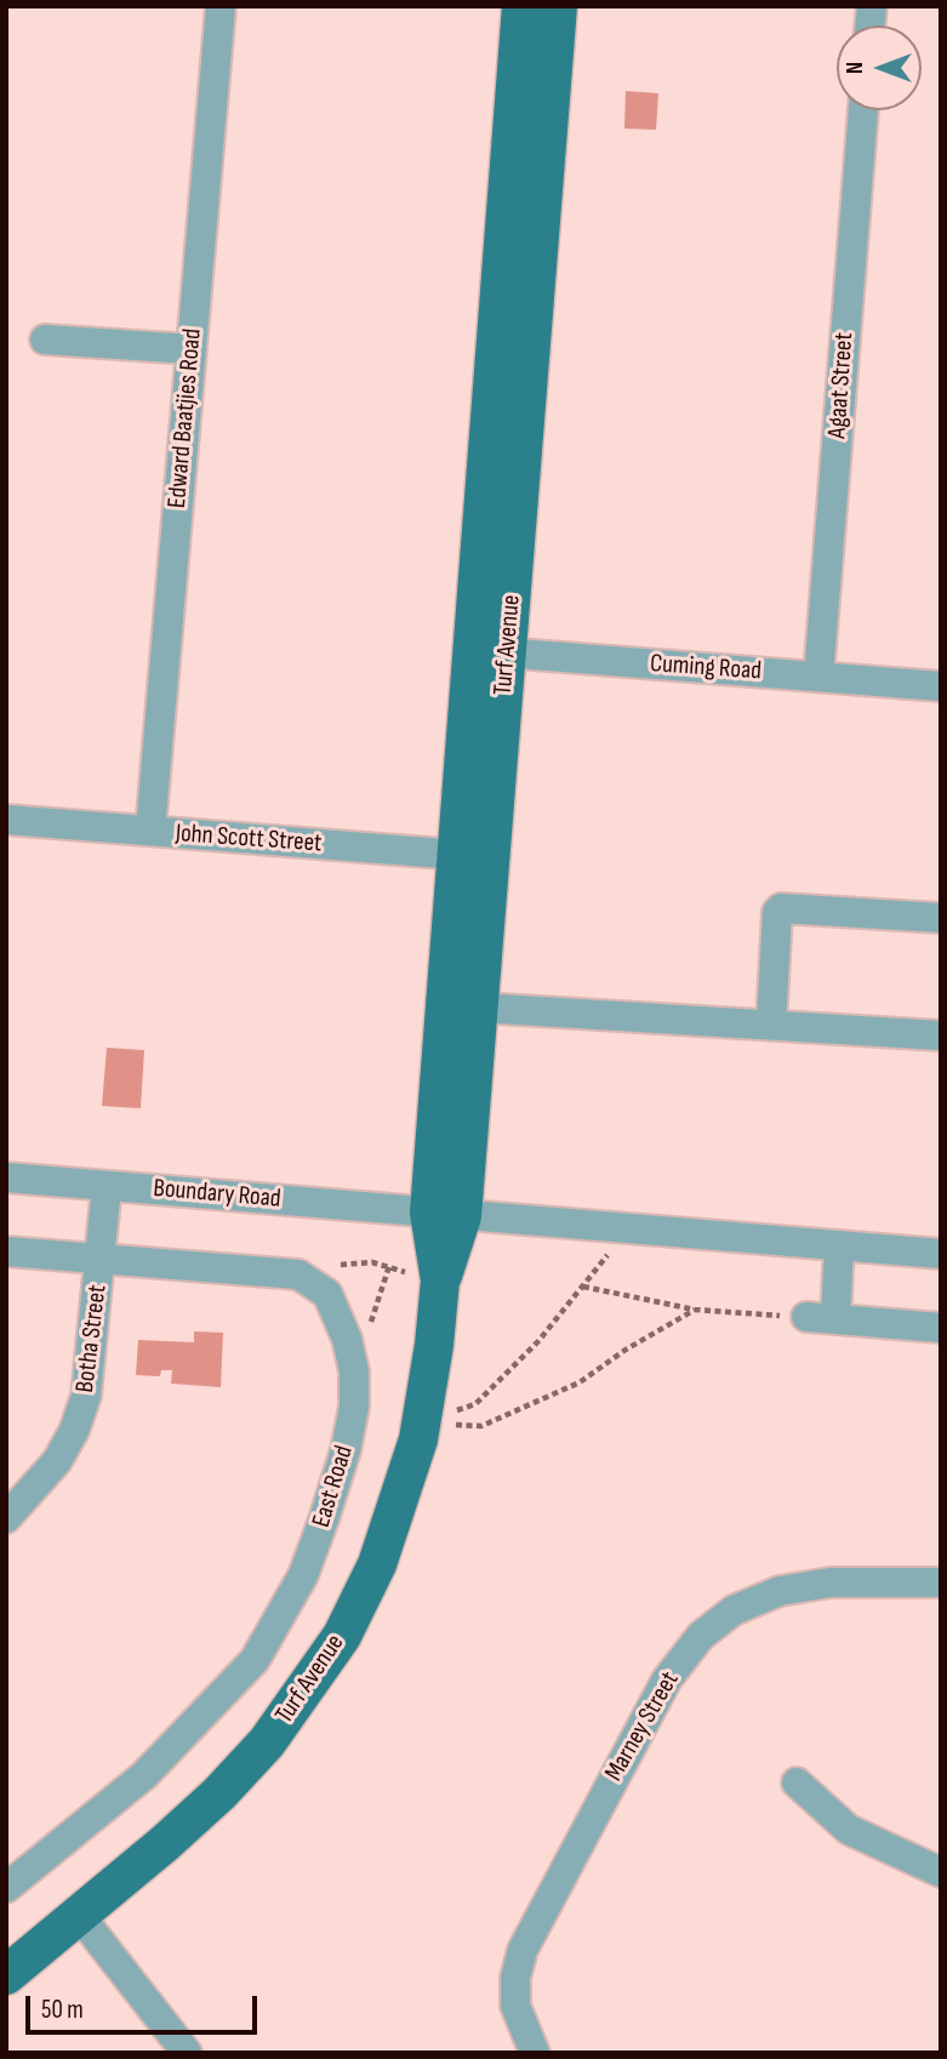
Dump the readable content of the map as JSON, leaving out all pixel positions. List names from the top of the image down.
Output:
{
  "streets": {
    "main road": ["Turf Avenue"],
    "street": [
      "Agaat Street",
      "Edward Baatjies Road",
      "Cuming Road",
      "John Scott Street",
      "Boundary Road",
      "Botha Street",
      "East Road",
      "Marney Street"
    ]
  },
  "crossings": [
    ["Agaat Street", "Cuming Road"],
    ["Edward Baatjies Road", "John Scott Street"],
    ["Turf Avenue", "Cuming Road"],
    ["Turf Avenue", "John Scott Street"],
    ["Turf Avenue", "Boundary Road"],
    ["Boundary Road", "Botha Street"]
  ],
  "scale_bar": "50 m",
  "north": "left"
}
